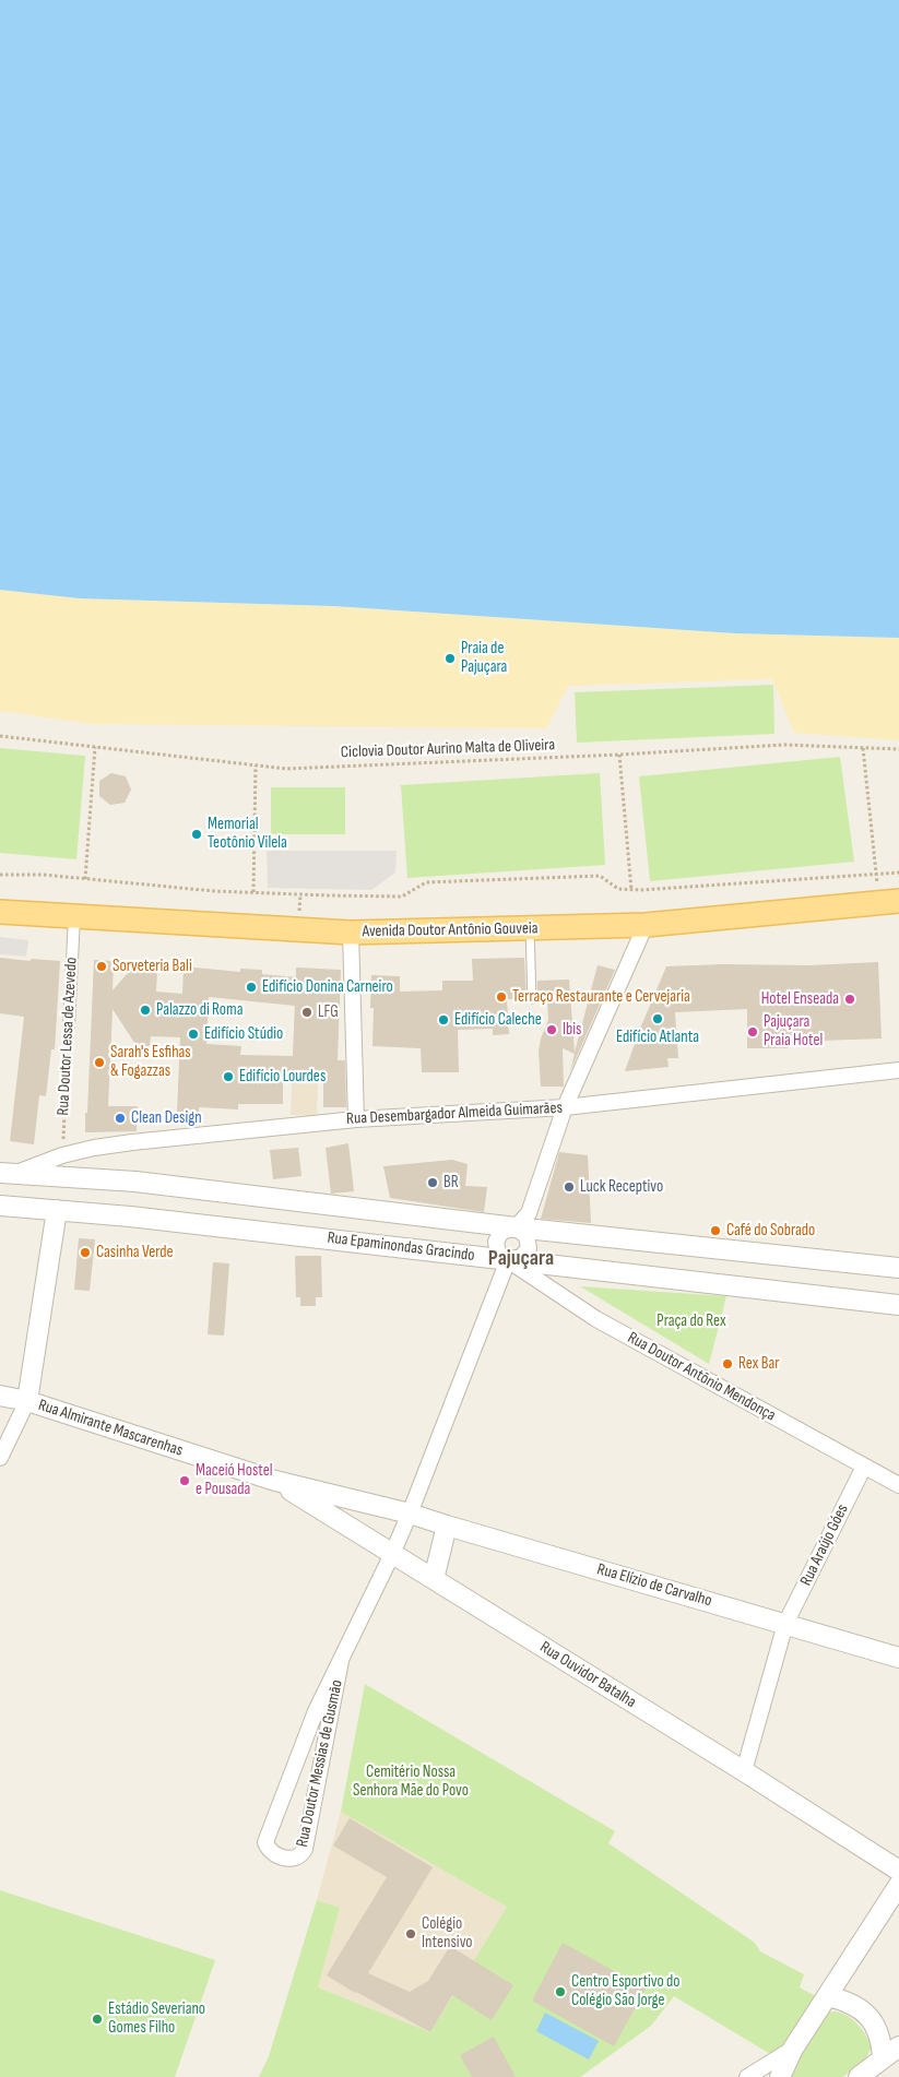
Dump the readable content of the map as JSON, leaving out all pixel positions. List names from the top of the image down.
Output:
{
  "streets": {
    "main road": ["Avenida Doutor Antônio Gouveia"],
    "street": [
      "Rua Doutor Lessa de Azevedo",
      "Rua Desembargador Almeida Guimarães",
      "Rua Epaminondas Gracindo",
      "Rua Doutor Antônio Mendonça",
      "Rua Almirante Mascarenhas",
      "Rua Araújo Góes",
      "Rua Elízio de Carvalho",
      "Rua Ouvidor Batalha",
      "Rua Doutor Messias de Gusmão"
    ],
    "path": ["Ciclovia Doutor Aurino Malta de Oliveira"]
  },
  "crossings": [
    ["Avenida Doutor Antônio Gouveia", "Rua Doutor Lessa de Azevedo"],
    ["Rua Doutor Lessa de Azevedo", "Rua Desembargador Almeida Guimarães"],
    ["Rua Desembargador Almeida Guimarães", "Rua Epaminondas Gracindo"],
    ["Rua Epaminondas Gracindo", "Rua Doutor Antônio Mendonça"],
    ["Rua Epaminondas Gracindo", "Rua Doutor Messias de Gusmão"],
    ["Rua Doutor Antônio Mendonça", "Rua Araújo Góes"],
    ["Rua Doutor Antônio Mendonça", "Rua Doutor Messias de Gusmão"],
    ["Rua Almirante Mascarenhas", "Rua Elízio de Carvalho"],
    ["Rua Almirante Mascarenhas", "Rua Ouvidor Batalha"],
    ["Rua Almirante Mascarenhas", "Rua Doutor Messias de Gusmão"],
    ["Rua Araújo Góes", "Rua Elízio de Carvalho"],
    ["Rua Elízio de Carvalho", "Rua Doutor Messias de Gusmão"],
    ["Rua Ouvidor Batalha", "Rua Doutor Messias de Gusmão"]
  ],
  "districts": ["Pajuçara"],
  "parks": ["Praça do Rex", "Cemitério Nossa Senhora Mãe do Povo"],
  "places": [
    "Praia de Pajuçara",
    "Memorial Teotônio Vilela",
    "Sorveteria Bali",
    "Edifício Donina Carneiro",
    "Terraço Restaurante e Cervejaria",
    "Hotel Enseada",
    "Palazzo di Roma",
    "LFG",
    "Edifício Atlanta",
    "Edifício Caleche",
    "Ibis",
    "Pajuçara Praia Hotel",
    "Edifício Stúdio",
    "Sarah's Esfihas & Fogazzas",
    "Edifício Lourdes",
    "Clean Design",
    "BR",
    "Luck Receptivo",
    "Café do Sobrado",
    "Casinha Verde",
    "Rex Bar",
    "Maceió Hostel e Pousada",
    "Colégio Intensivo",
    "Centro Esportivo do Colégio São Jorge",
    "Estádio Severiano Gomes Filho"
  ]
}
